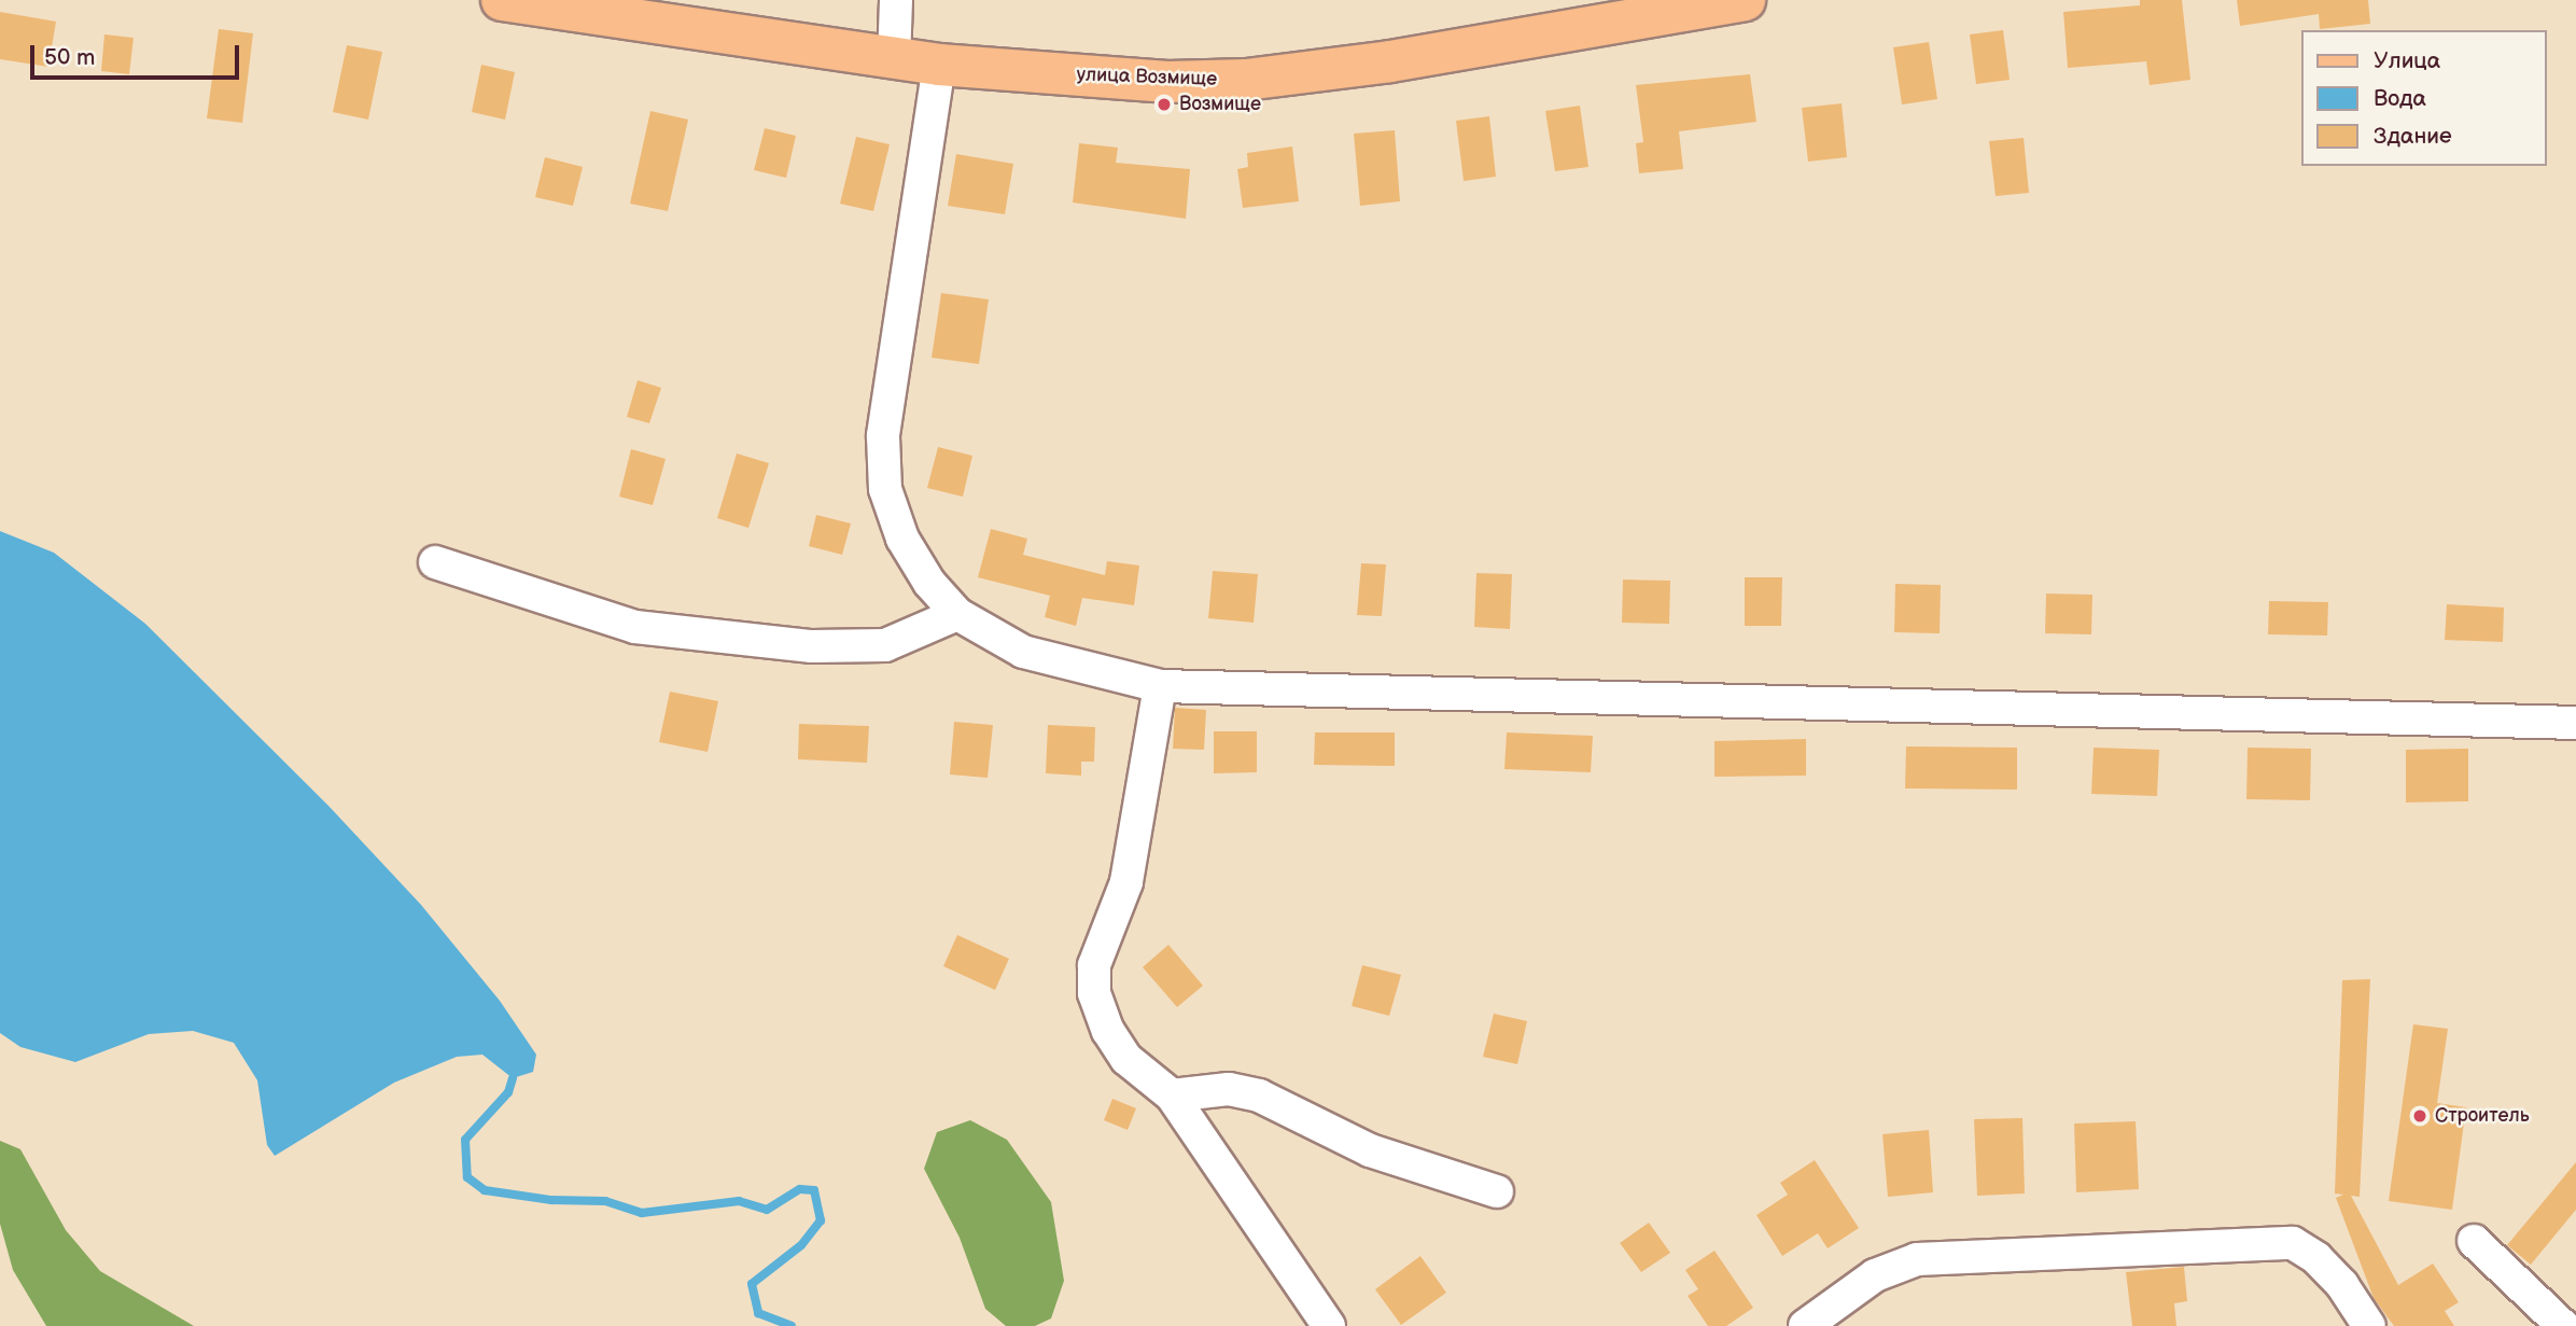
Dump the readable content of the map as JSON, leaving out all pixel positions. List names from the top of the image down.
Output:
{
  "streets": {
    "main road": ["улица Возмище"]
  },
  "places": ["Возмище", "Строитель"],
  "legend": ["Улица", "Вода", "Здание"],
  "scale_bar": "50 m"
}
